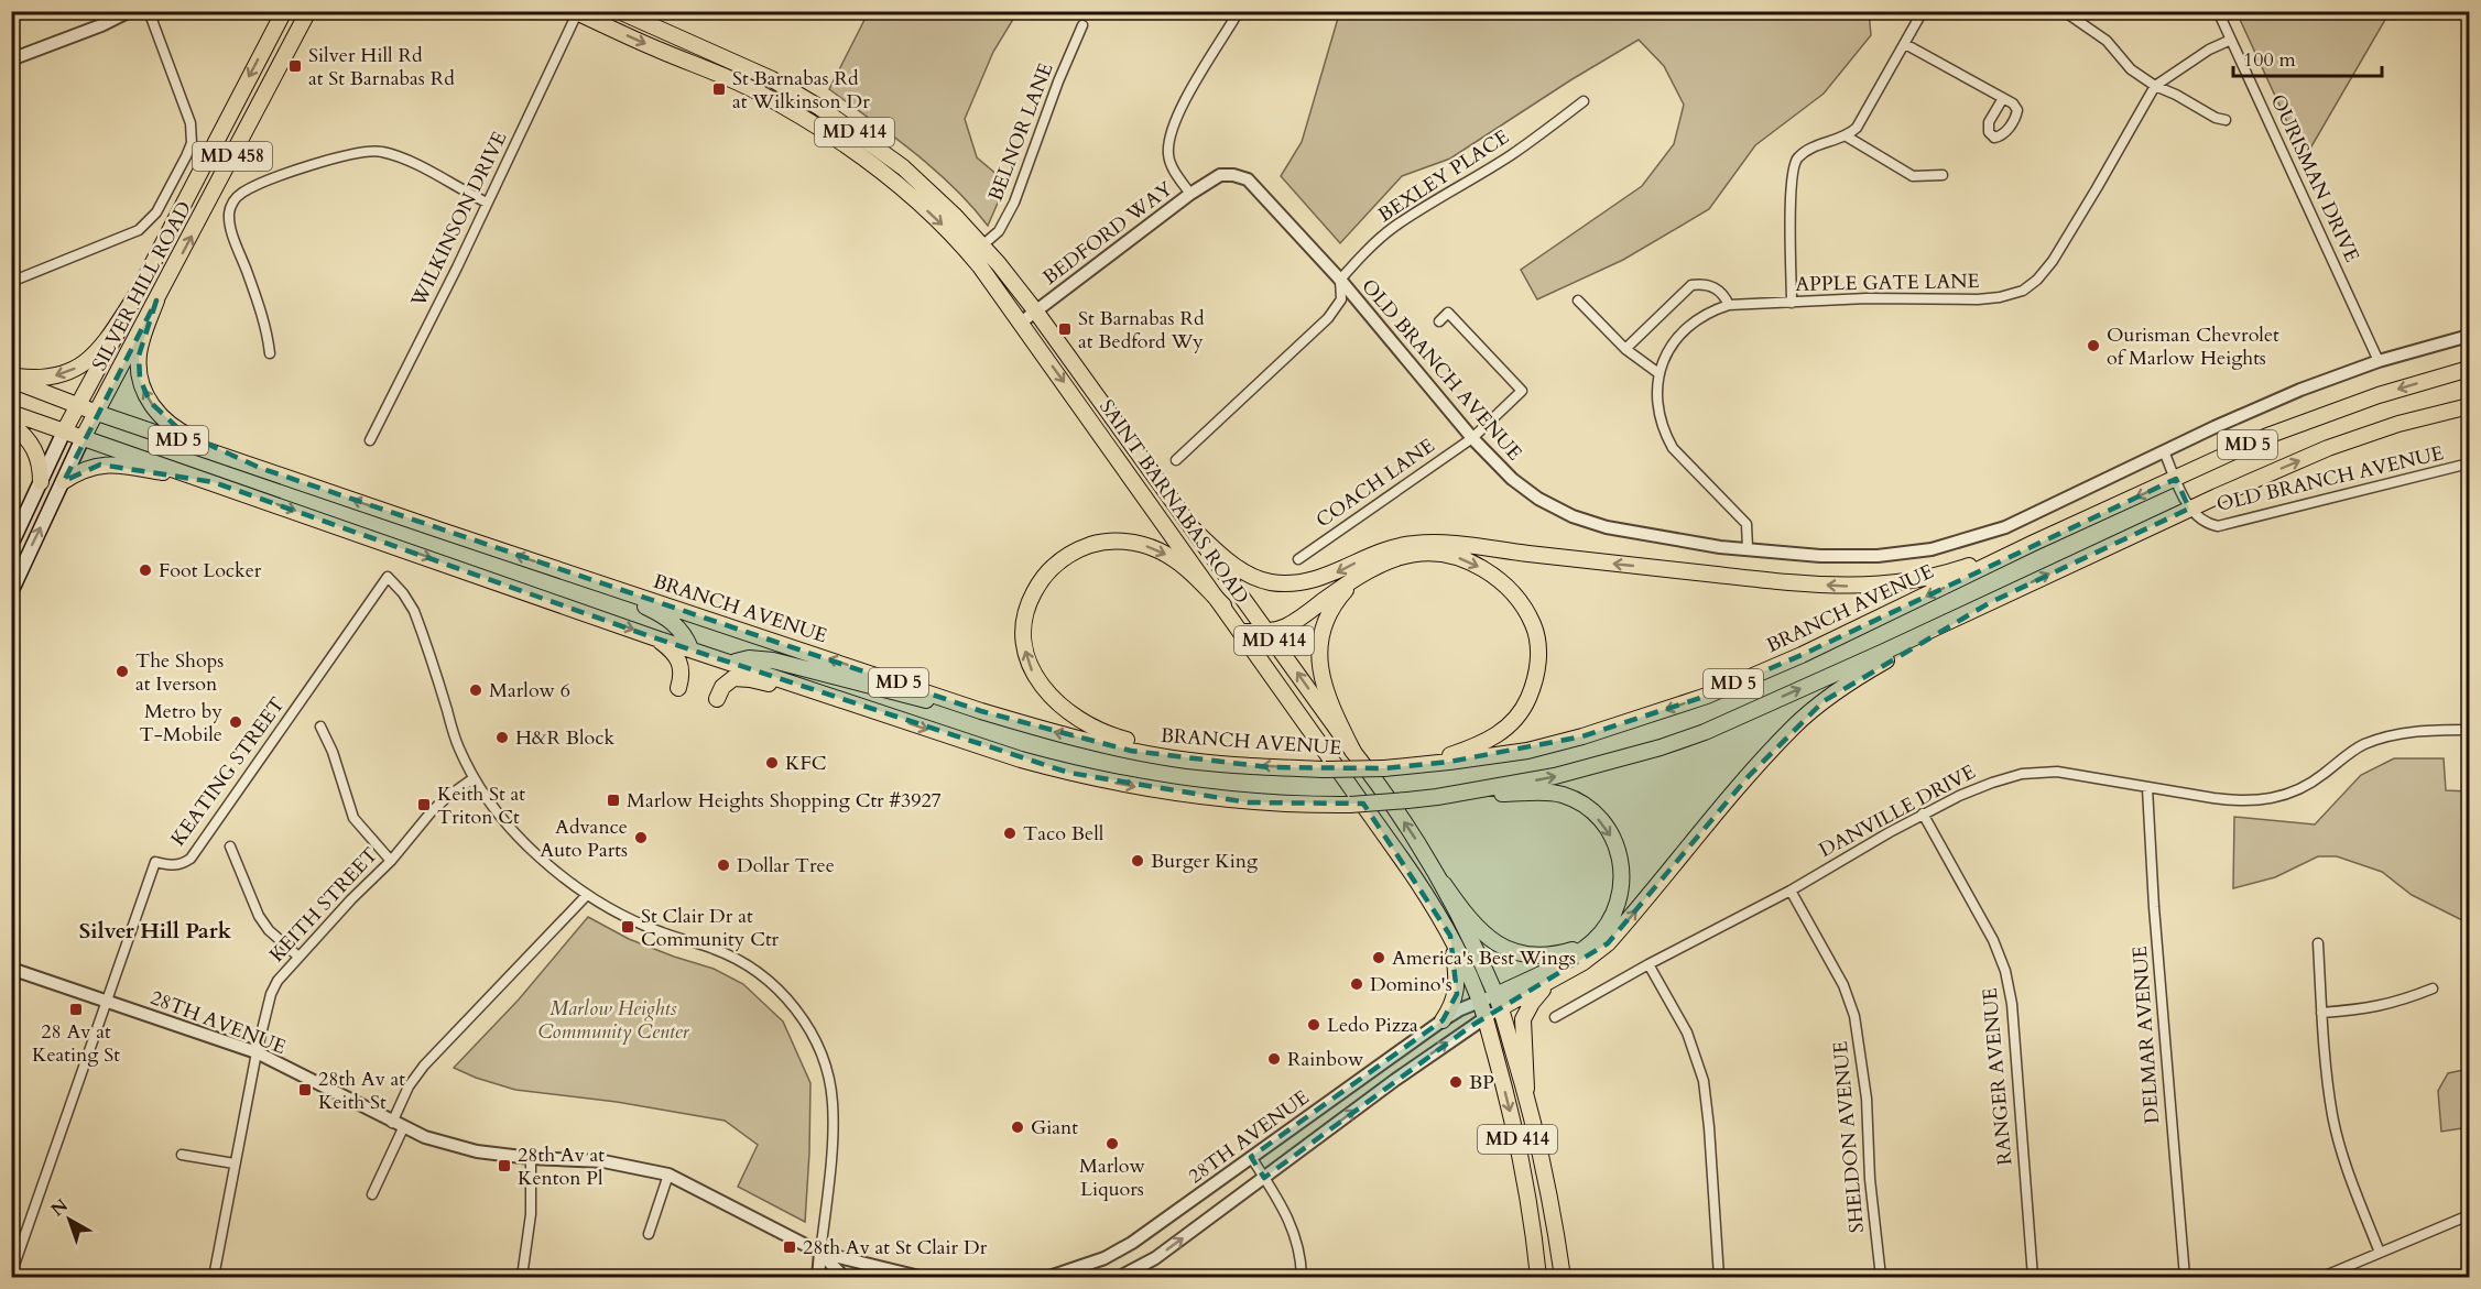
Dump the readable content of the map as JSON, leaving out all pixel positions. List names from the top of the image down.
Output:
{
  "streets": {
    "main road": [
      "MD 414",
      "MD 458",
      "SILVER HILL ROAD",
      "MD 5",
      "SAINT BARNABAS ROAD",
      "BRANCH AVENUE"
    ],
    "street": [
      "BELNOR LANE",
      "BEXLEY PLACE",
      "OURISMAN DRIVE",
      "WILKINSON DRIVE",
      "BEDFORD WAY",
      "APPLE GATE LANE",
      "OLD BRANCH AVENUE",
      "COACH LANE",
      "KEATING STREET",
      "DANVILLE DRIVE",
      "KEITH STREET",
      "28TH AVENUE",
      "DELMAR AVENUE",
      "RANGER AVENUE",
      "SHELDON AVENUE"
    ]
  },
  "crossings": [
    ["BELNOR LANE", "SAINT BARNABAS ROAD"],
    ["BEXLEY PLACE", "OLD BRANCH AVENUE"],
    ["OURISMAN DRIVE", "APPLE GATE LANE"],
    ["OURISMAN DRIVE", "OLD BRANCH AVENUE"],
    ["WILKINSON DRIVE", "SAINT BARNABAS ROAD"],
    ["BEDFORD WAY", "OLD BRANCH AVENUE"],
    ["BEDFORD WAY", "SAINT BARNABAS ROAD"],
    ["APPLE GATE LANE", "OLD BRANCH AVENUE"],
    ["SILVER HILL ROAD", "MD 5"],
    ["SILVER HILL ROAD", "BRANCH AVENUE"],
    ["OLD BRANCH AVENUE", "MD 5"],
    ["OLD BRANCH AVENUE", "COACH LANE"],
    ["OLD BRANCH AVENUE", "BRANCH AVENUE"],
    ["SAINT BARNABAS ROAD", "28TH AVENUE"],
    ["KEATING STREET", "KEITH STREET"],
    ["KEATING STREET", "28TH AVENUE"],
    ["DANVILLE DRIVE", "DELMAR AVENUE"],
    ["DANVILLE DRIVE", "RANGER AVENUE"],
    ["DANVILLE DRIVE", "SHELDON AVENUE"],
    ["KEITH STREET", "28TH AVENUE"]
  ],
  "districts": ["Silver Hill Park"],
  "parks": ["Marlow Heights Community Center"],
  "places": {
    "transit": [
      "Silver Hill Rd at St Barnabas Rd",
      "St Barnabas Rd at Wilkinson Dr",
      "St Barnabas Rd at Bedford Wy",
      "Marlow Heights Shopping Ctr #3927",
      "Keith St at Triton Ct",
      "St Clair Dr at Community Ctr",
      "28 Av at Keating St",
      "28th Av at Keith St",
      "28th Av at Kenton Pl",
      "28th Av at St Clair Dr"
    ],
    "other": [
      "Ourisman Chevrolet of Marlow Heights",
      "Foot Locker",
      "The Shops at Iverson",
      "Marlow 6",
      "Metro by T-Mobile",
      "H&R Block",
      "KFC",
      "Taco Bell",
      "Advance Auto Parts",
      "Burger King",
      "Dollar Tree",
      "America's Best Wings",
      "Domino's",
      "Ledo Pizza",
      "Rainbow",
      "BP",
      "Giant",
      "Marlow Liquors"
    ]
  },
  "scale_bar": "100 m",
  "north": "top left"
}
